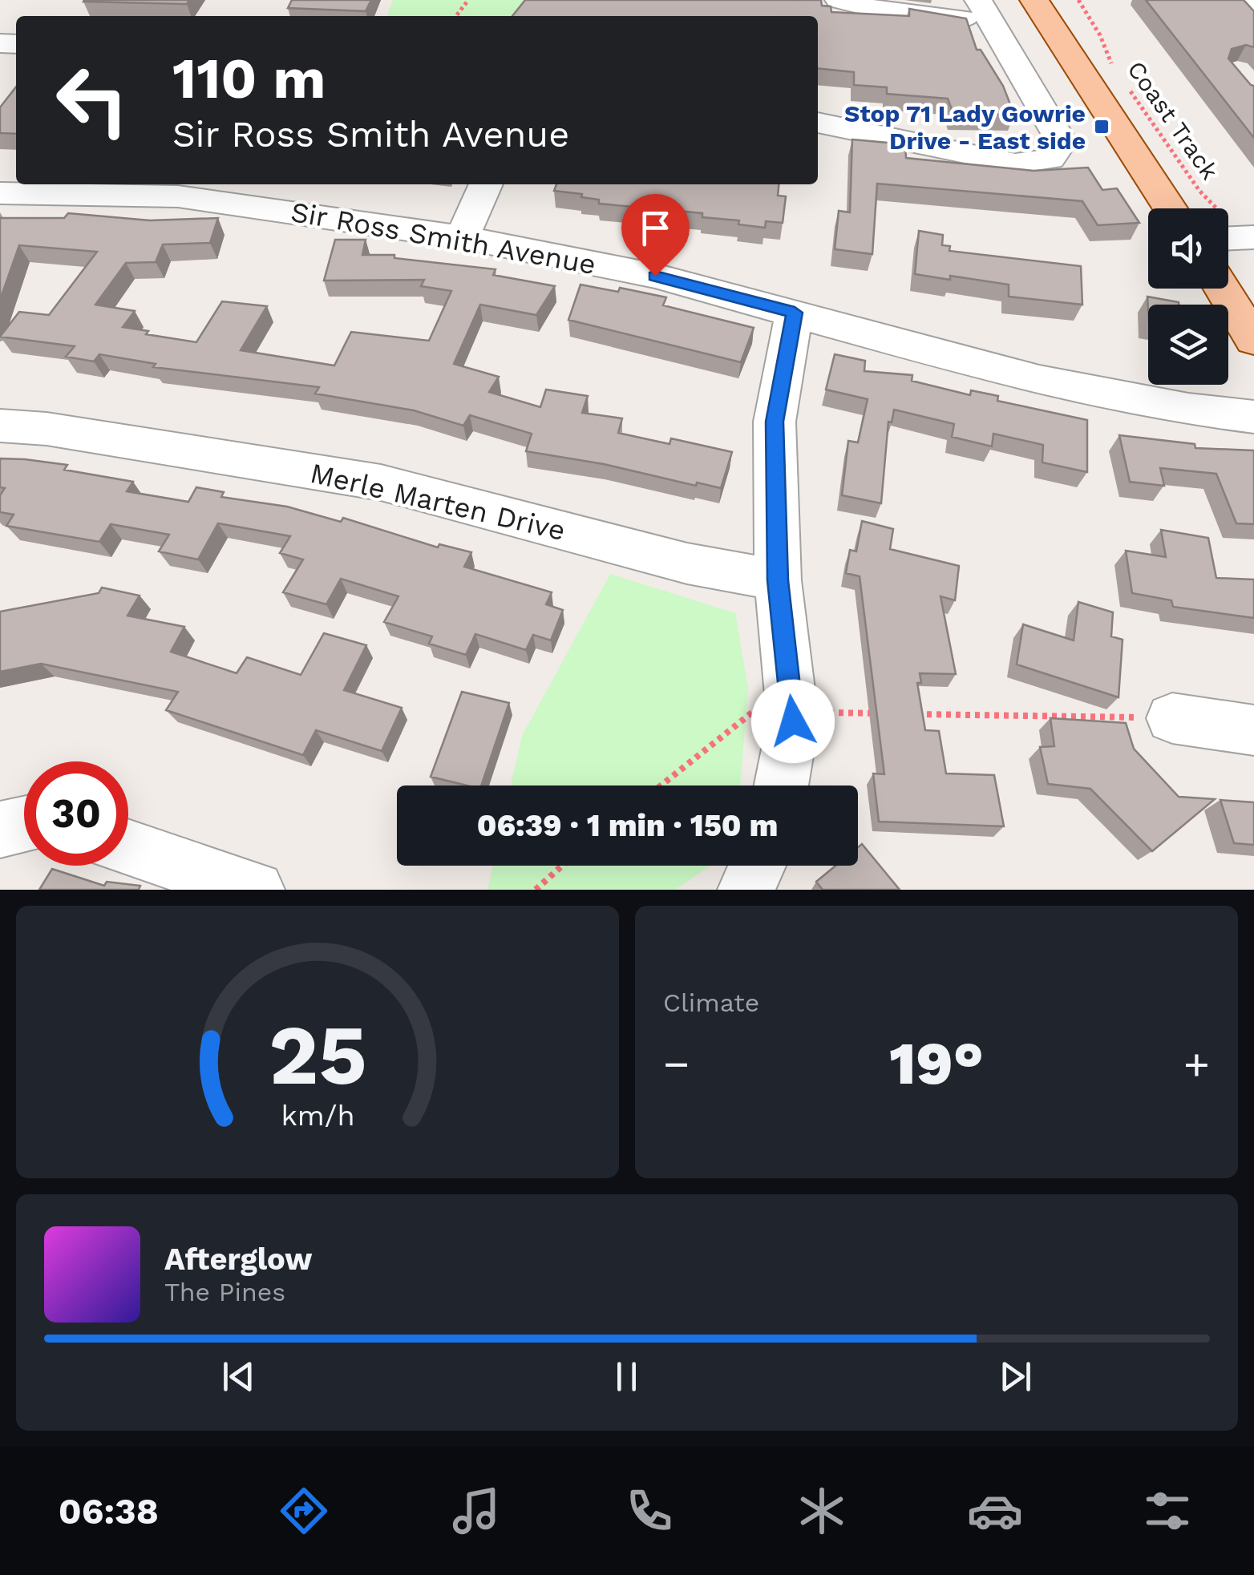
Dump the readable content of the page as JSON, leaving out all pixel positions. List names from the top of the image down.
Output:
{
  "streets": {
    "street": ["Sir Ross Smith Avenue", "Merle Marten Drive"],
    "path": ["Coast Track"]
  },
  "places": {
    "transit": ["Stop 71 Lady Gowrie Drive - East side"]
  },
  "page": {
    "turn": ["110 m", "Sir Ross Smith Avenue"],
    "limit": "30",
    "trip": "06:39 · 1 min · 150 m",
    "tile": "Climate",
    "heat": ["−", "19°", "+"],
    "song": ["Afterglow", "The Pines"],
    "tabs": "06:38",
    "gauge": ["25", "km/h"]
  }
}
